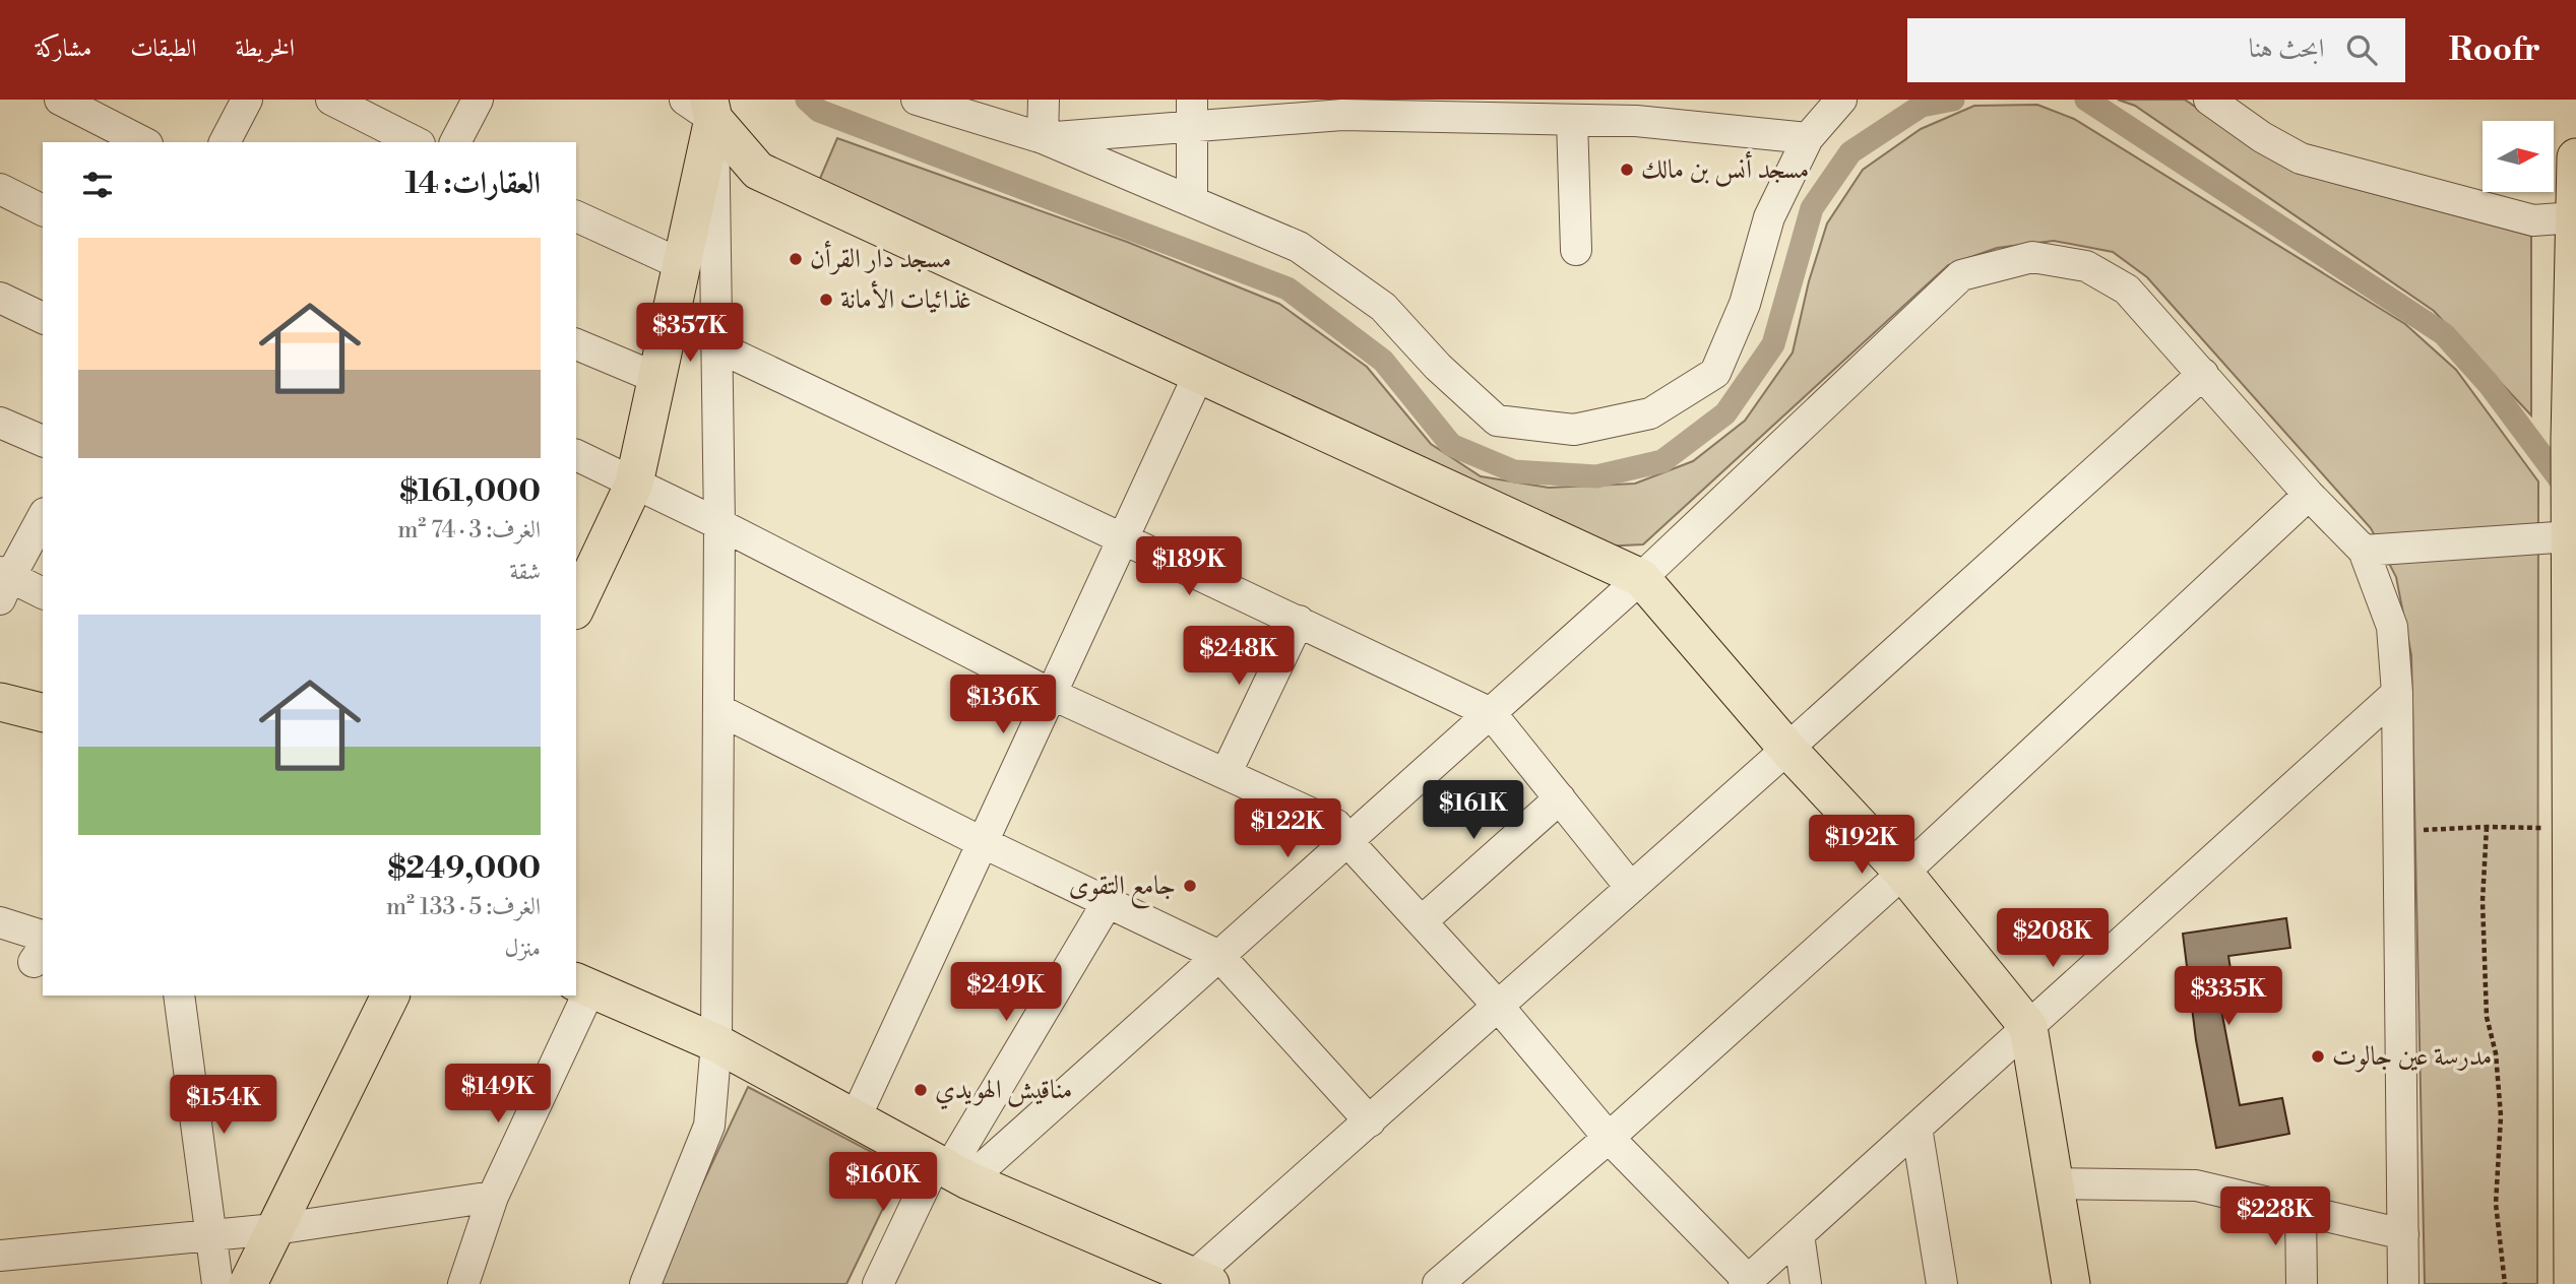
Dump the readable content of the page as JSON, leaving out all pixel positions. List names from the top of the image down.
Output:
{
  "places": [
    "مسجد أنس بن مالك",
    "مسجد دار القرأن",
    "غذائيات الأمانة",
    "جامع التقوى",
    "مدرسة عين جالوت",
    "مناقيش الهويدي"
  ],
  "north": "right",
  "page": {
    "header": "Roofr",
    "search": "ابحث هنا",
    "nav": ["الخريطة", "الطبقات", "مشاركة"],
    "heading": "العقارات: 14",
    "list": [
      {
        "name": "$161,000",
        "note": "الغرف: 3 · 74 m² · شقة"
      },
      {
        "name": "$249,000",
        "note": "الغرف: 5 · 133 m² · منزل"
      }
    ],
    "price": [
      "$357K",
      "$189K",
      "$248K",
      "$136K",
      "$161K",
      "$122K",
      "$192K",
      "$208K",
      "$249K",
      "$335K",
      "$149K",
      "$154K",
      "$160K",
      "$228K"
    ]
  }
}
